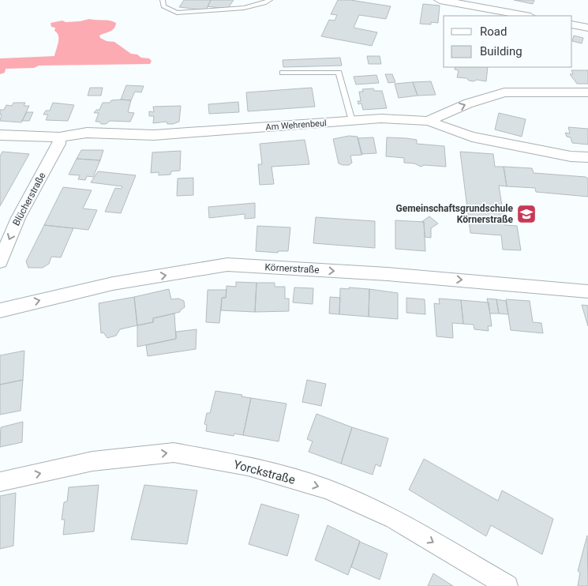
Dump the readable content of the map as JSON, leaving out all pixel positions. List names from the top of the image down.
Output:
{
  "streets": {
    "street": [
      "Am Wehrenbeul",
      "Blücherstraße",
      "Körnerstraße",
      "Yorckstraße"
    ]
  },
  "crossings": [
    ["Am Wehrenbeul", "Blücherstraße"]
  ],
  "one_way": ["Blücherstraße", "Körnerstraße", "Yorckstraße"],
  "places": {
    "school or university": ["Gemeinschaftsgrundschule Körnerstraße"]
  },
  "legend": ["Road", "Building"]
}
